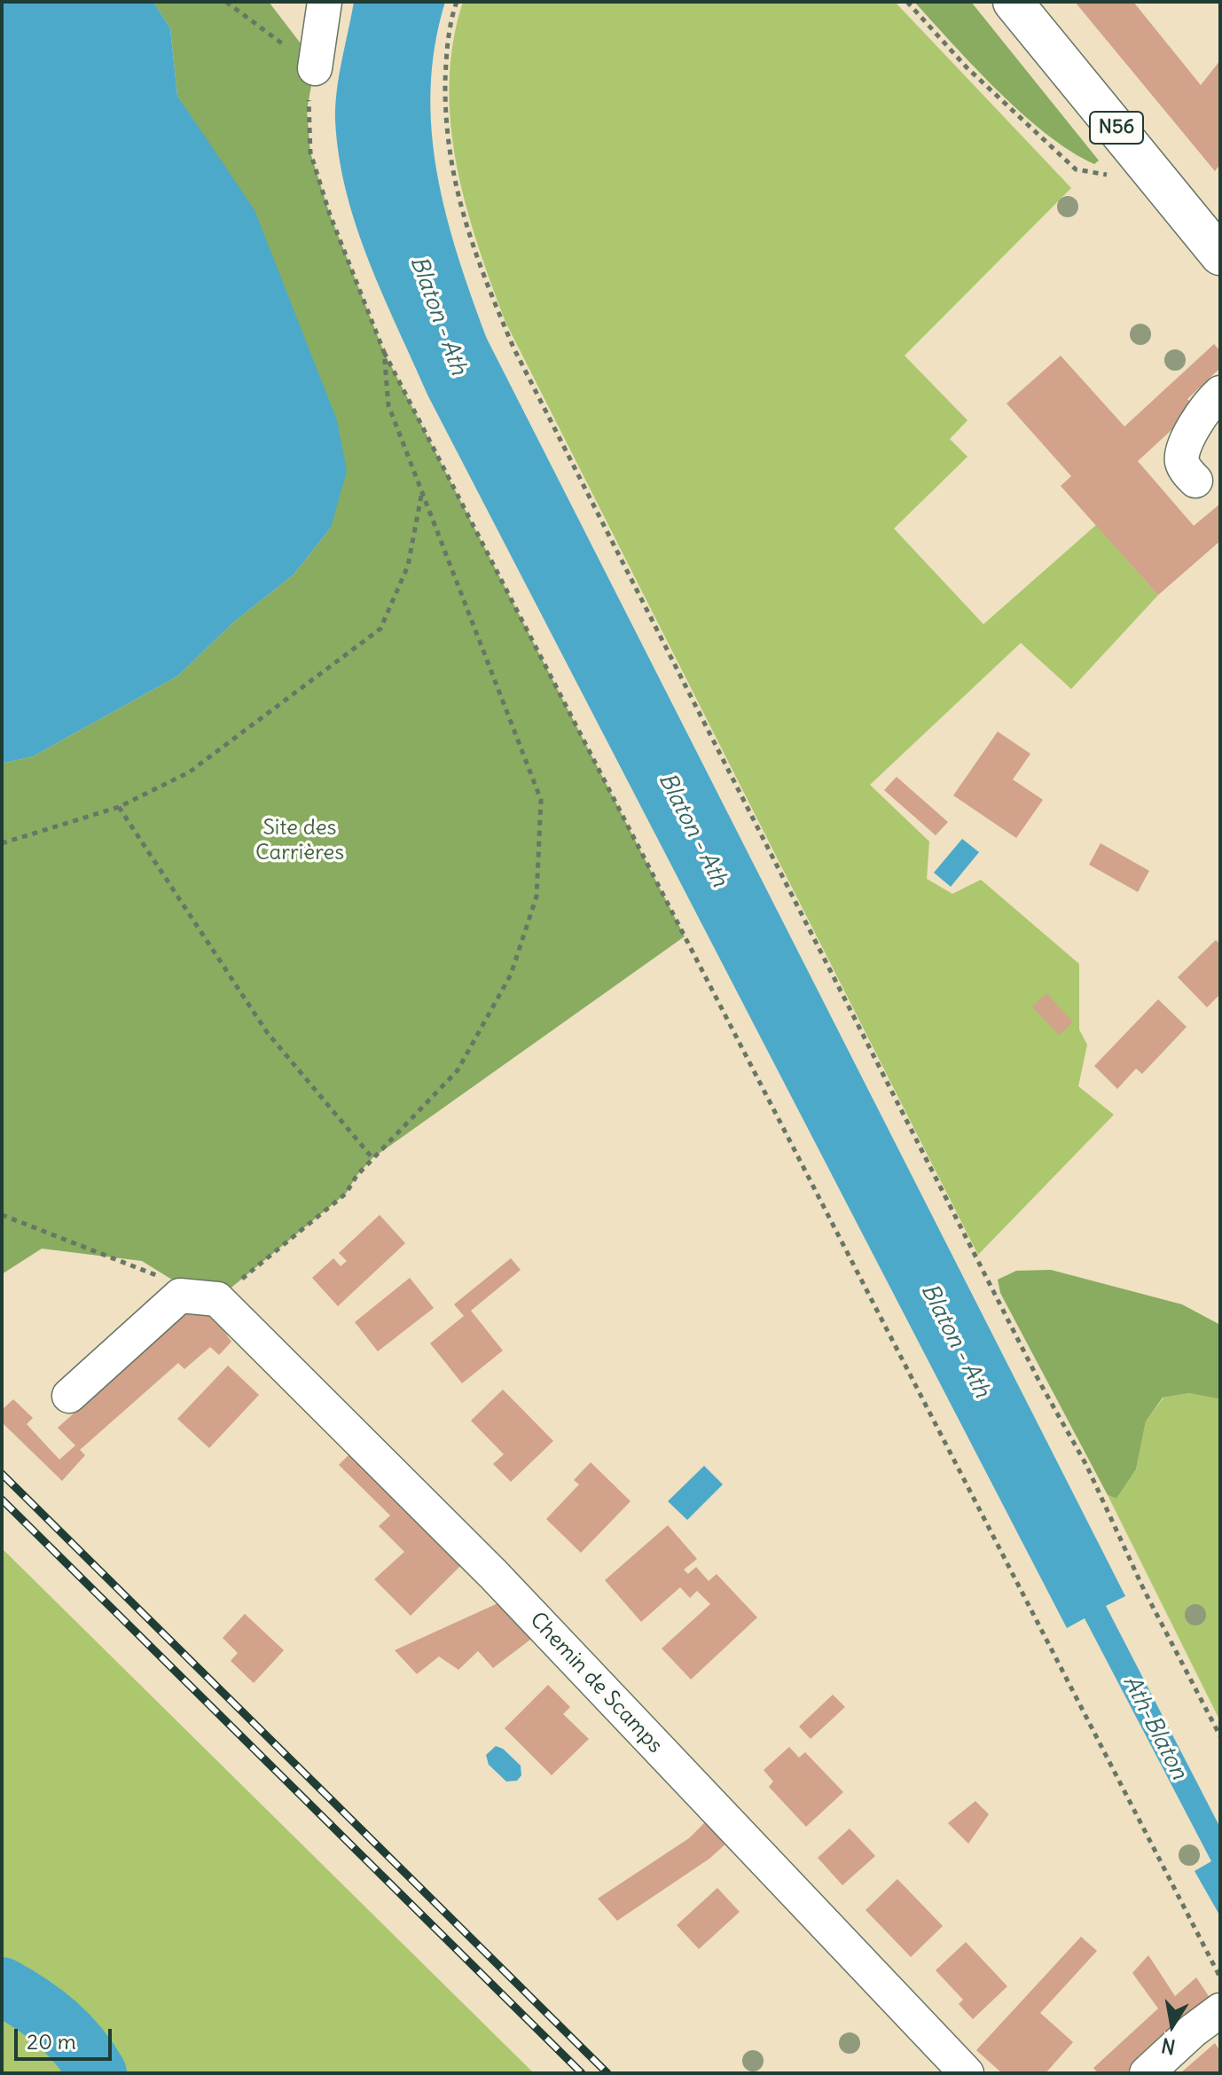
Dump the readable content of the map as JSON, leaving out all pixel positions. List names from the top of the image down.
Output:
{
  "streets": {
    "main road": ["N56"],
    "street": ["Chemin de Scamps"]
  },
  "water": ["Blaton - Ath", "Ath-Blaton"],
  "parks": ["Site des Carrières"],
  "scale_bar": "20 m",
  "north": "bottom"
}
